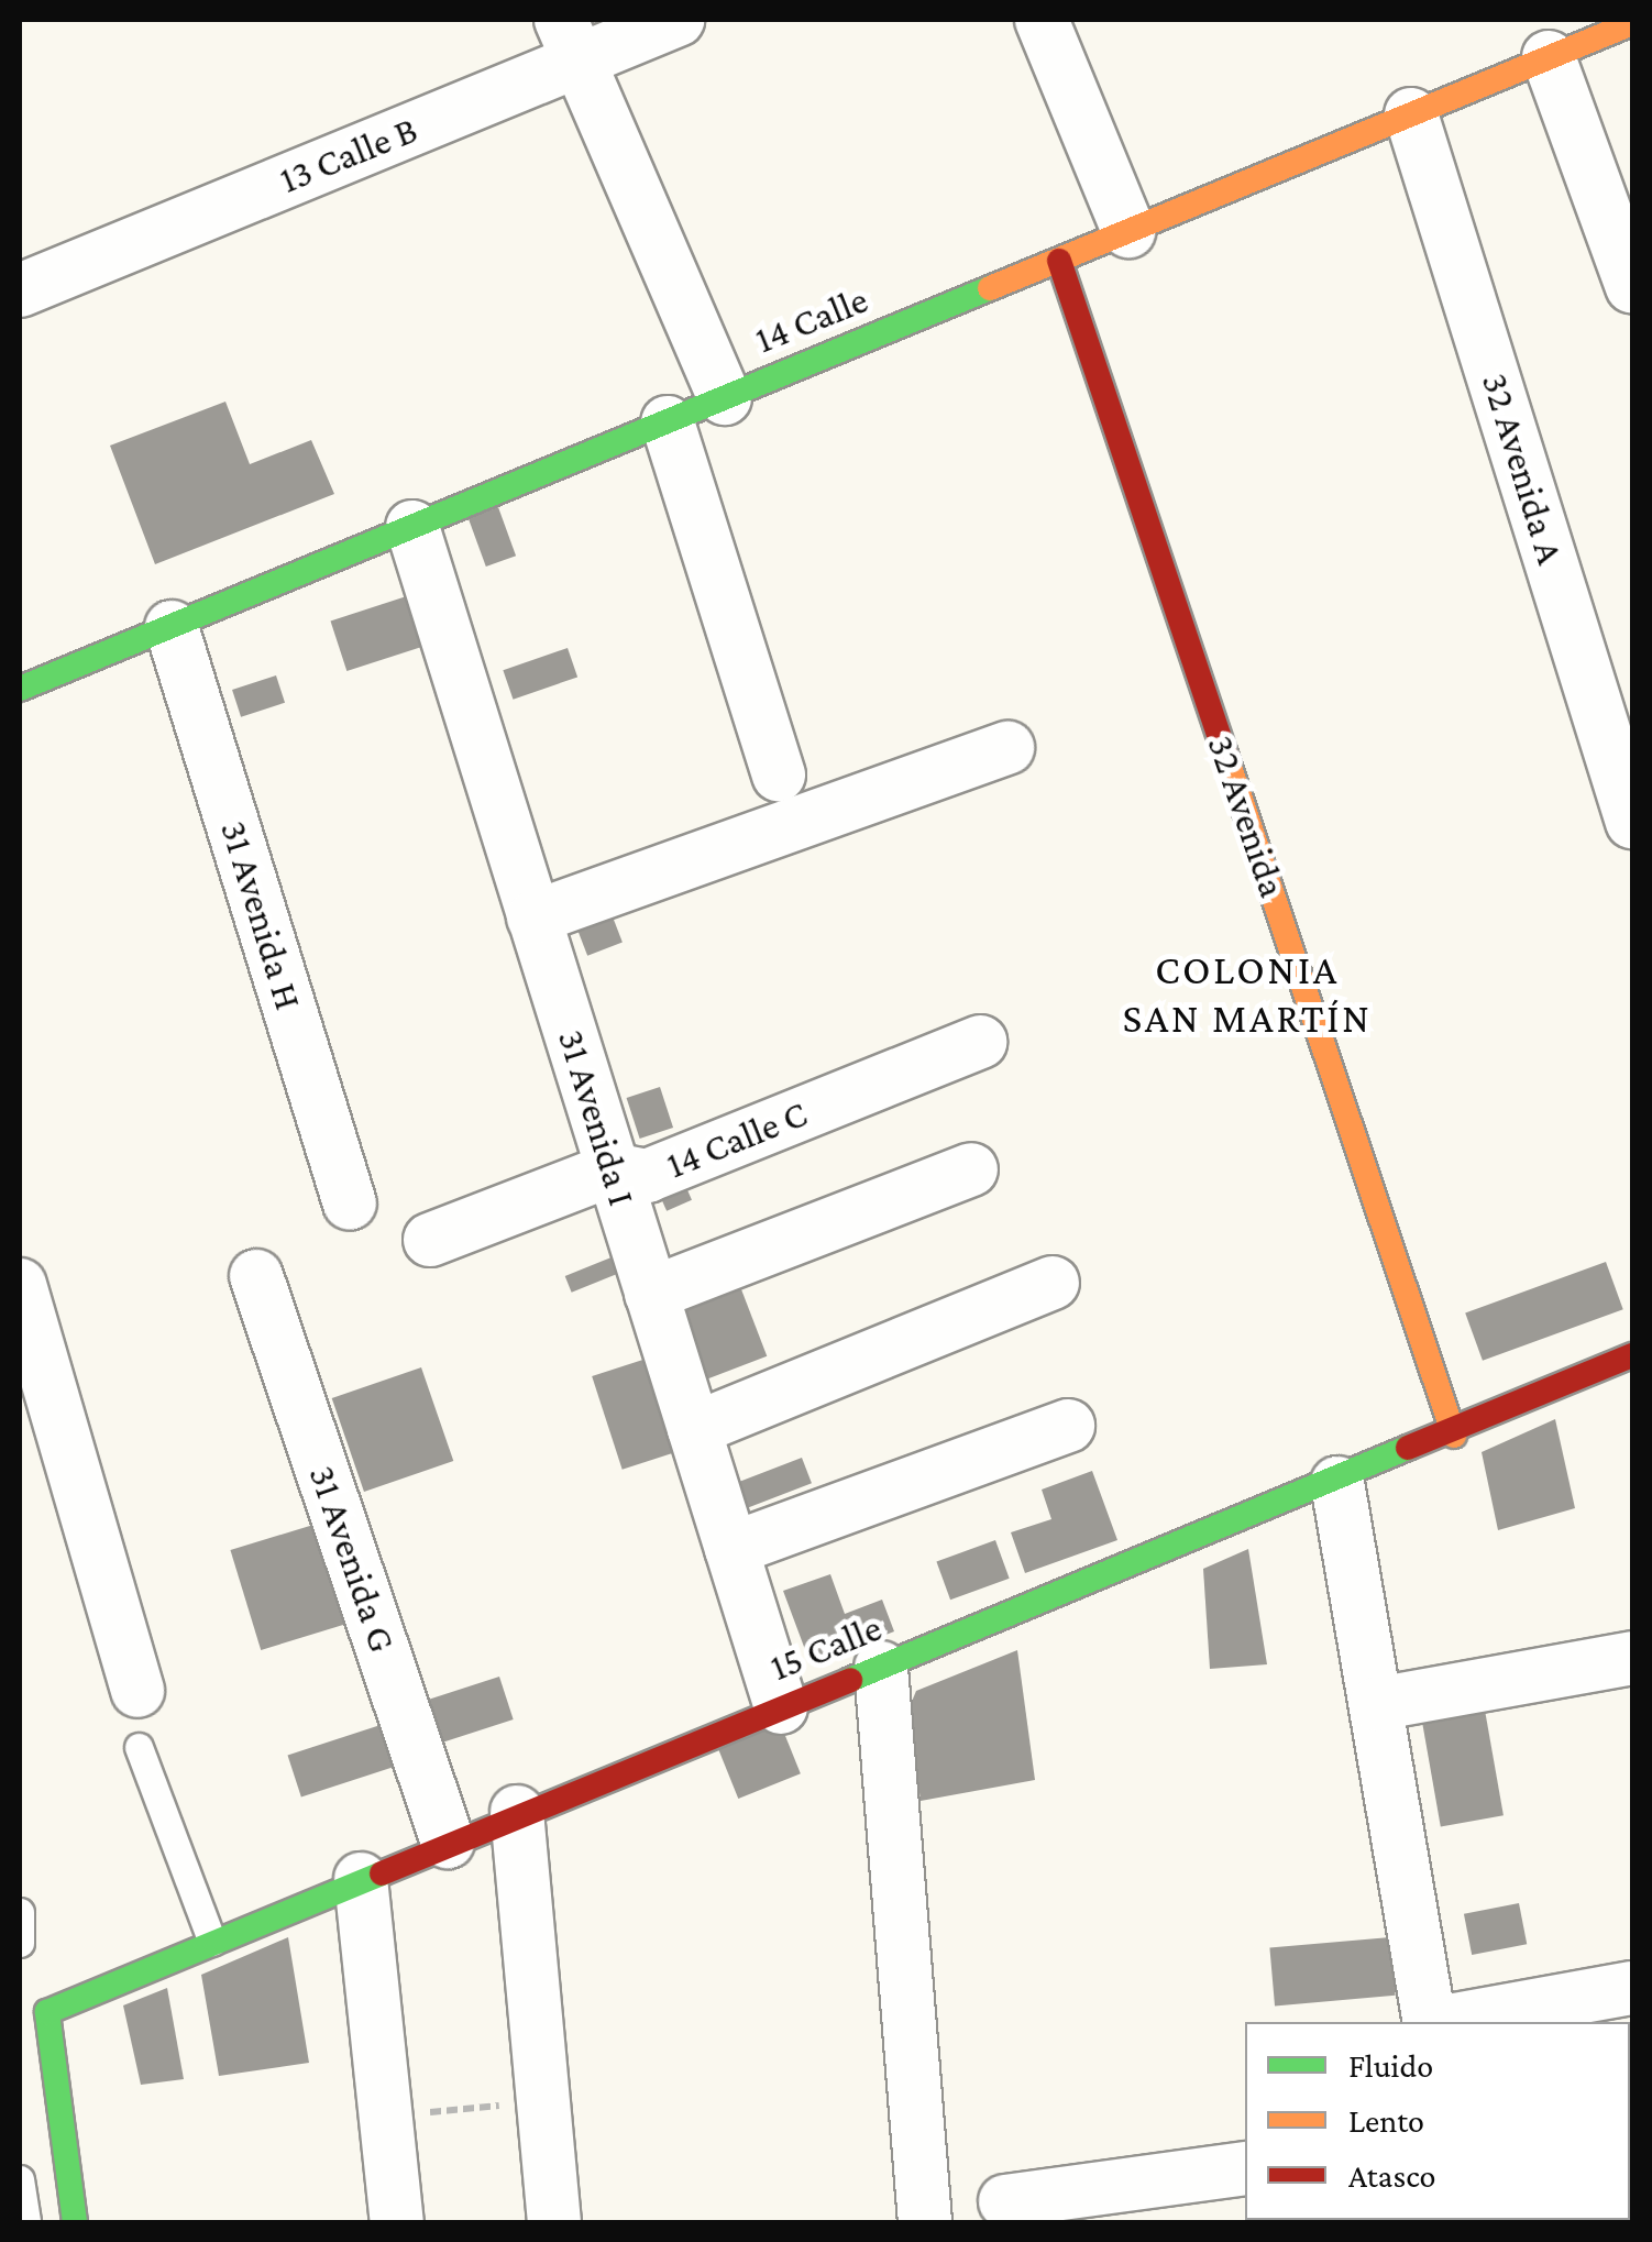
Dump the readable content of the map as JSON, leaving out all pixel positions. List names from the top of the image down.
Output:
{
  "streets": {
    "street": [
      "13 Calle B",
      "14 Calle",
      "32 Avenida A",
      "32 Avenida",
      "31 Avenida H",
      "31 Avenida I",
      "14 Calle C",
      "31 Avenida G",
      "15 Calle"
    ]
  },
  "crossings": [
    ["14 Calle", "32 Avenida A"],
    ["14 Calle", "32 Avenida"],
    ["14 Calle", "31 Avenida H"],
    ["14 Calle", "31 Avenida I"],
    ["32 Avenida", "15 Calle"],
    ["31 Avenida I", "14 Calle C"],
    ["31 Avenida I", "15 Calle"],
    ["31 Avenida G", "15 Calle"]
  ],
  "districts": ["COLONIA SAN MARTÍN"],
  "legend": ["Fluido", "Lento", "Atasco"]
}
